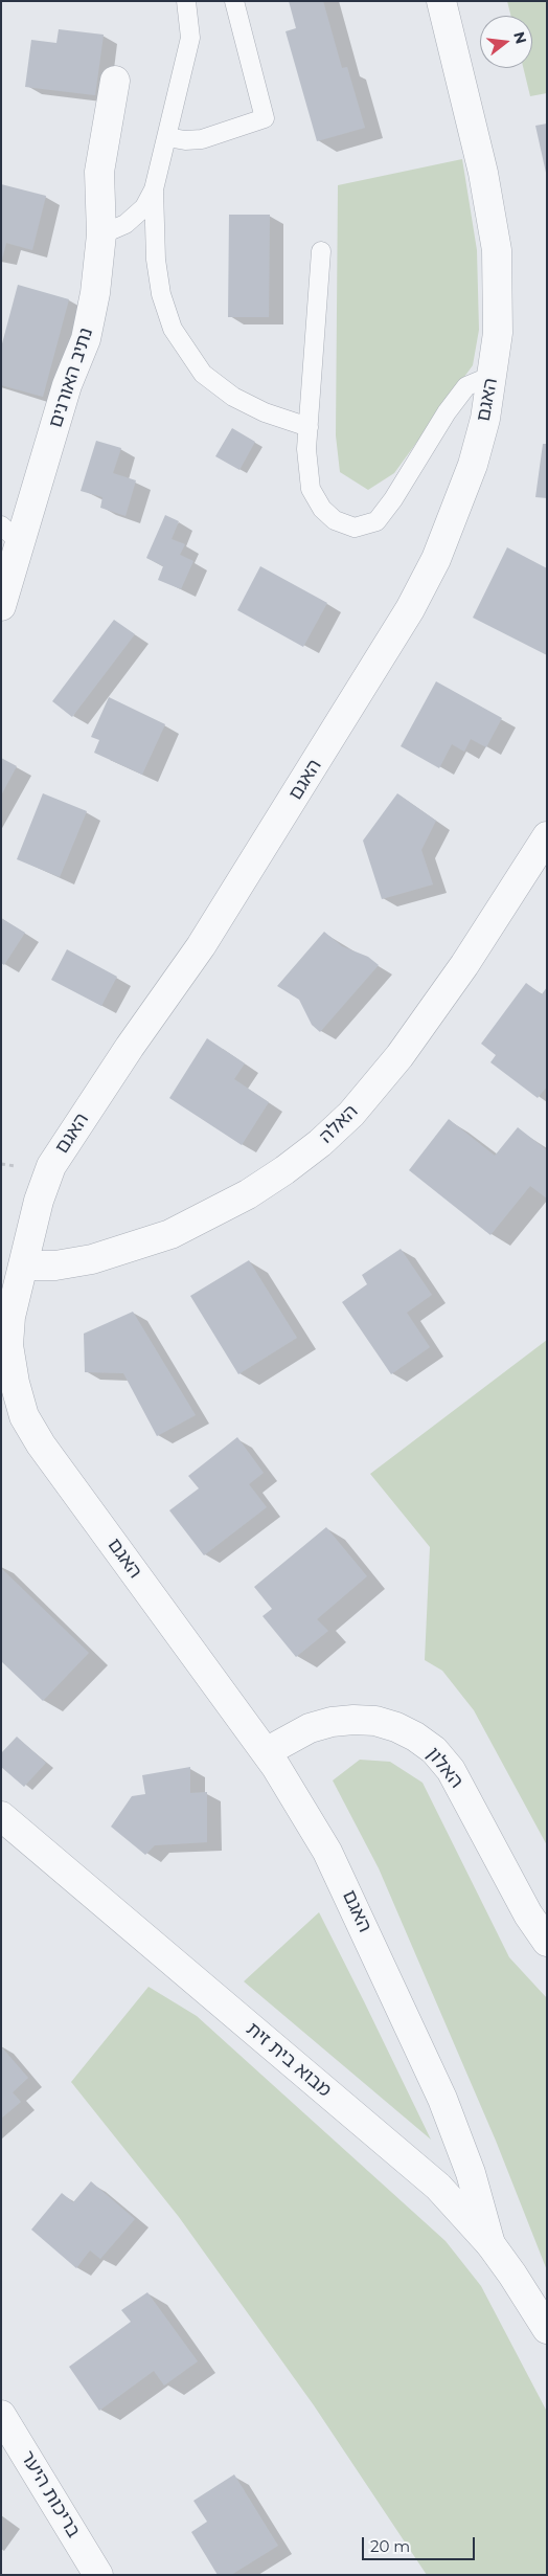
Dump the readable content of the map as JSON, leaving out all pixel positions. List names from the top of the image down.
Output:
{
  "streets": {
    "street": [
      "נתיב האורנים",
      "האגם",
      "האלה",
      "האלון",
      "מבוא בית זית",
      "בריכות היער"
    ]
  },
  "crossings": [
    ["האגם", "האלה"],
    ["האגם", "האלון"],
    ["האגם", "מבוא בית זית"]
  ],
  "scale_bar": "20 m",
  "north": "right"
}
